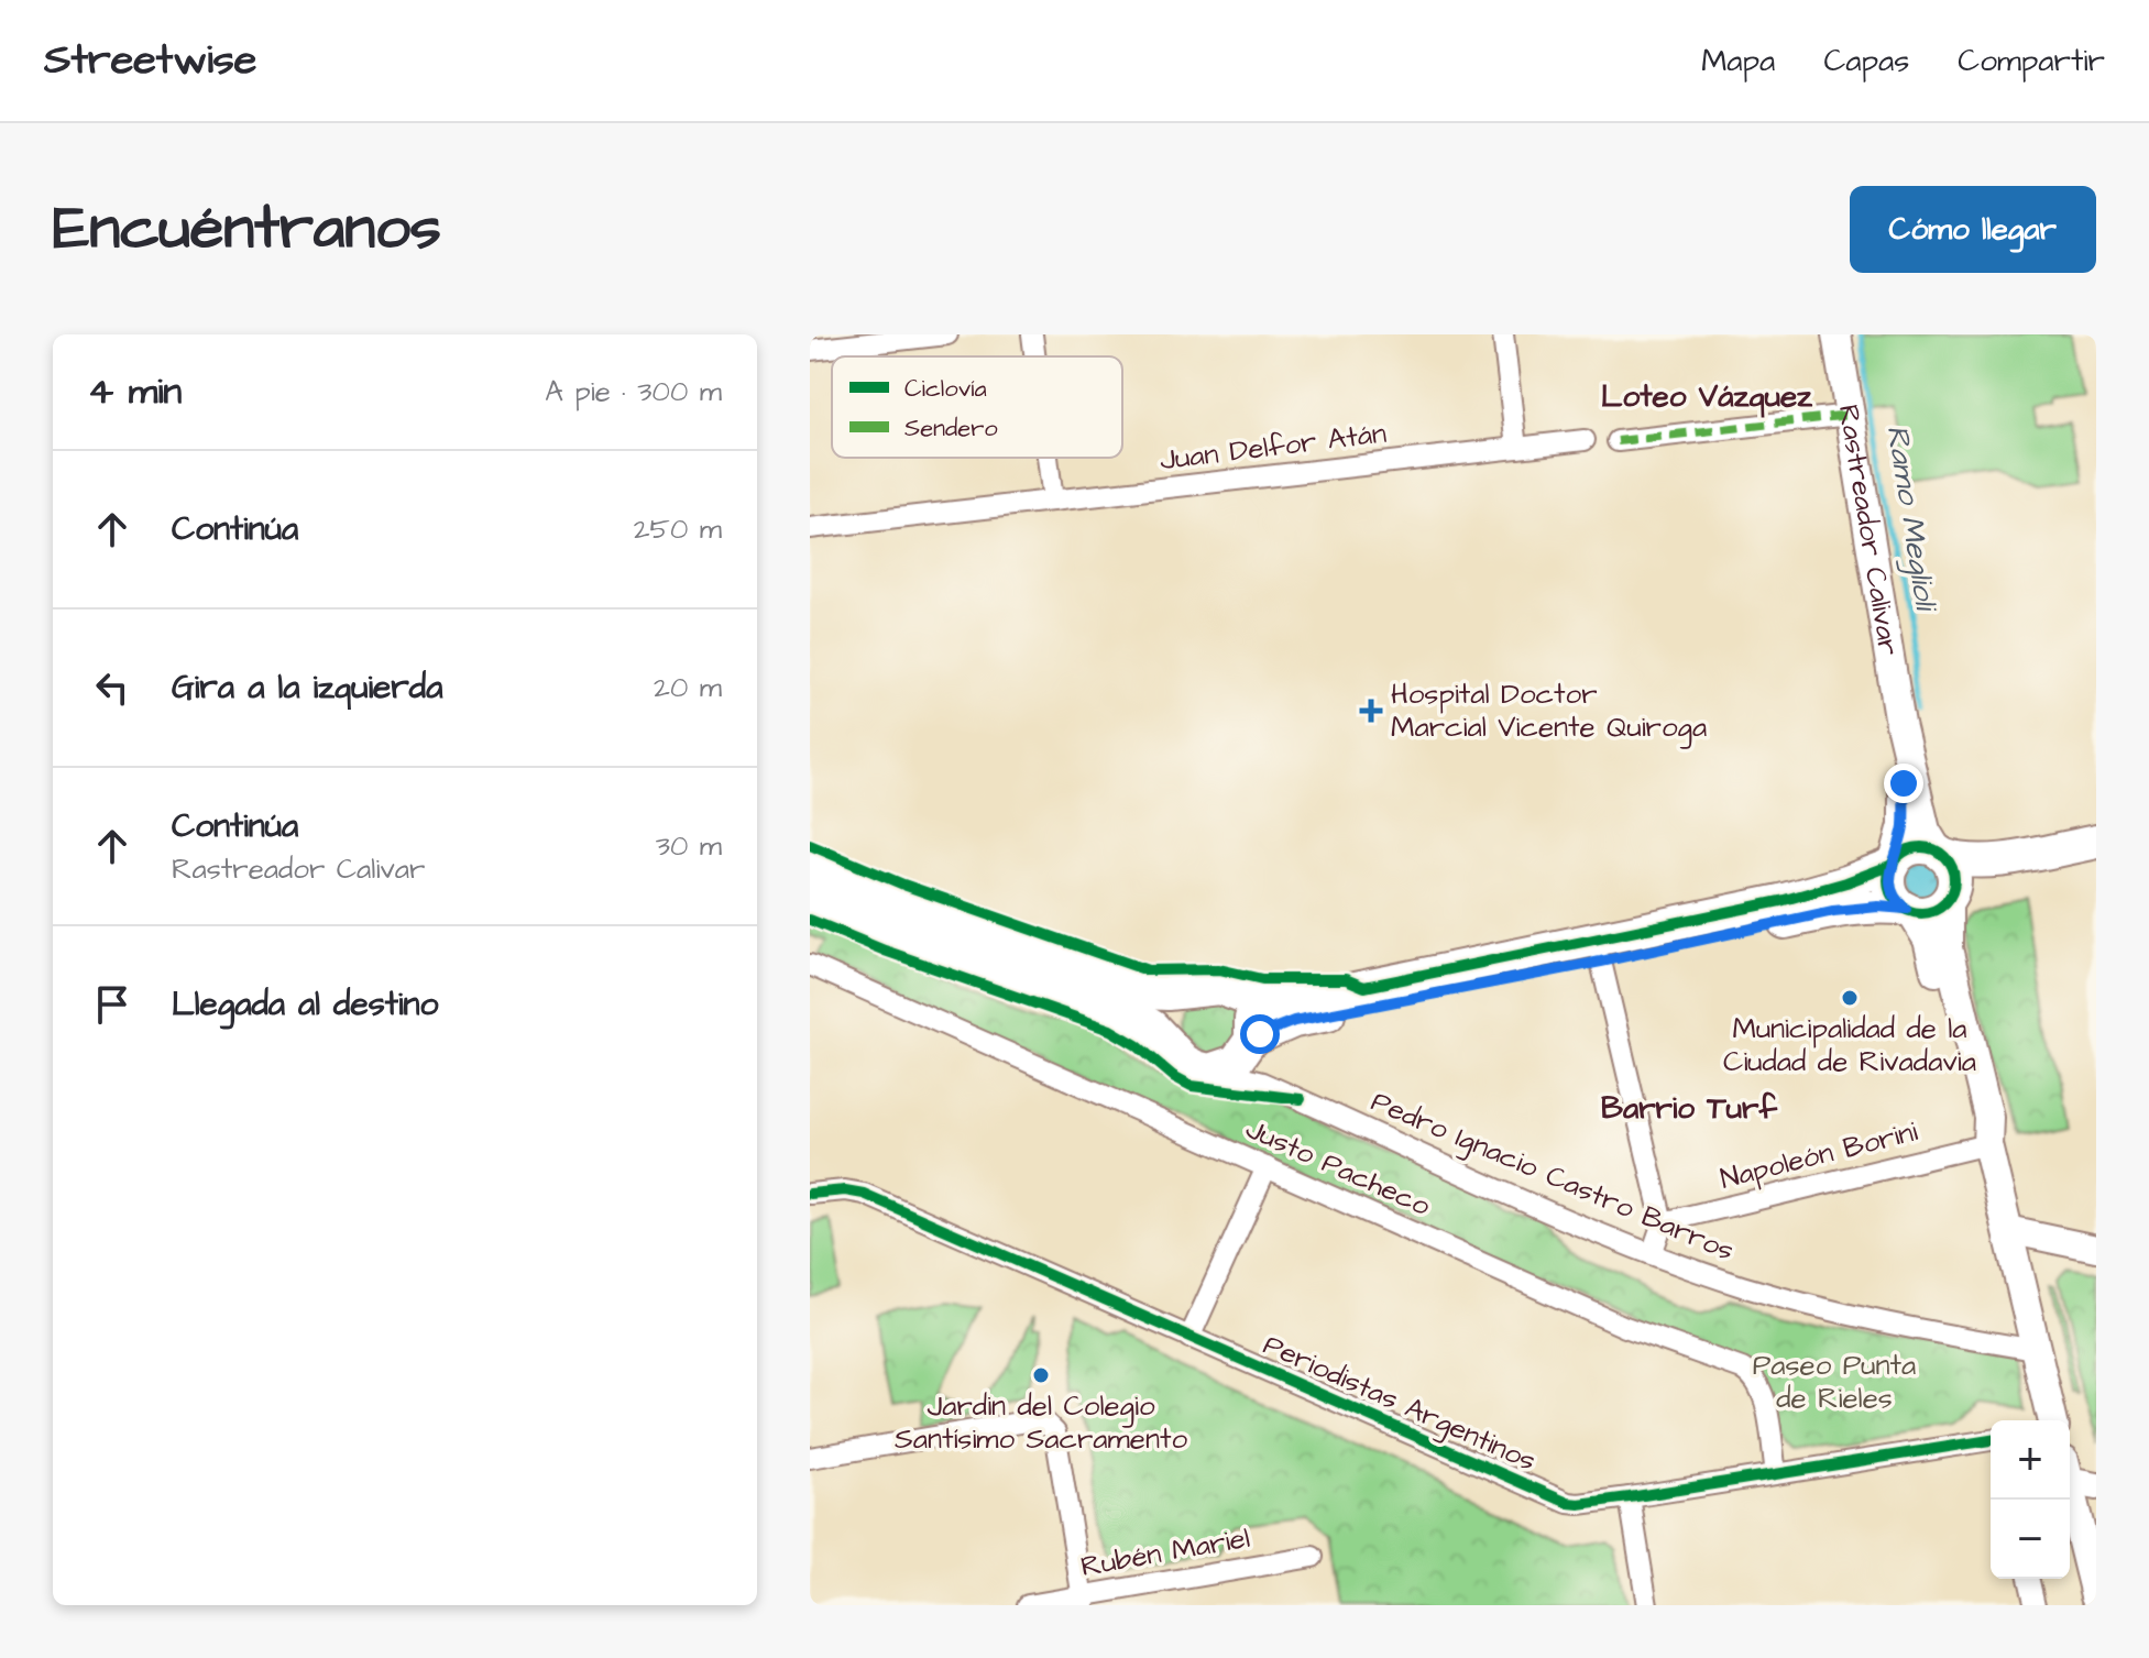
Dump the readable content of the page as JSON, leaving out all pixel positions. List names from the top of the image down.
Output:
{
  "streets": {
    "main road": ["Rastreador Calivar"],
    "street": [
      "Juan Delfor Atán",
      "Napoleón Borini",
      "Justo Pacheco",
      "Pedro Ignacio Castro Barros",
      "Periodistas Argentinos",
      "Rubén Mariel"
    ]
  },
  "crossings": [
    ["Justo Pacheco", "Periodistas Argentinos"]
  ],
  "districts": ["Loteo Vázquez", "Barrio Turf"],
  "water": ["Ramo Meglioli"],
  "parks": ["Paseo Punta de Rieles"],
  "places": {
    "health": ["Hospital Doctor Marcial Vicente Quiroga"],
    "other": ["Municipalidad de la Ciudad de Rivadavia", "Jardin del Colegio Santísimo Sacramento"]
  },
  "legend": ["Ciclovía", "Sendero"],
  "page": {
    "header": "Streetwise",
    "nav": ["Mapa", "Capas", "Compartir"],
    "title": "Encuéntranos",
    "buttons": "Cómo llegar",
    "heading": ["4 min", "A pie · 300 m"],
    "list": [
      ["Continúa", "250 m"],
      ["Gira a la izquierda", "20 m"],
      ["Continúa", "Rastreador Calivar", "30 m"],
      "Llegada al destino"
    ],
    "map_buttons": ["+", "−"]
  }
}
